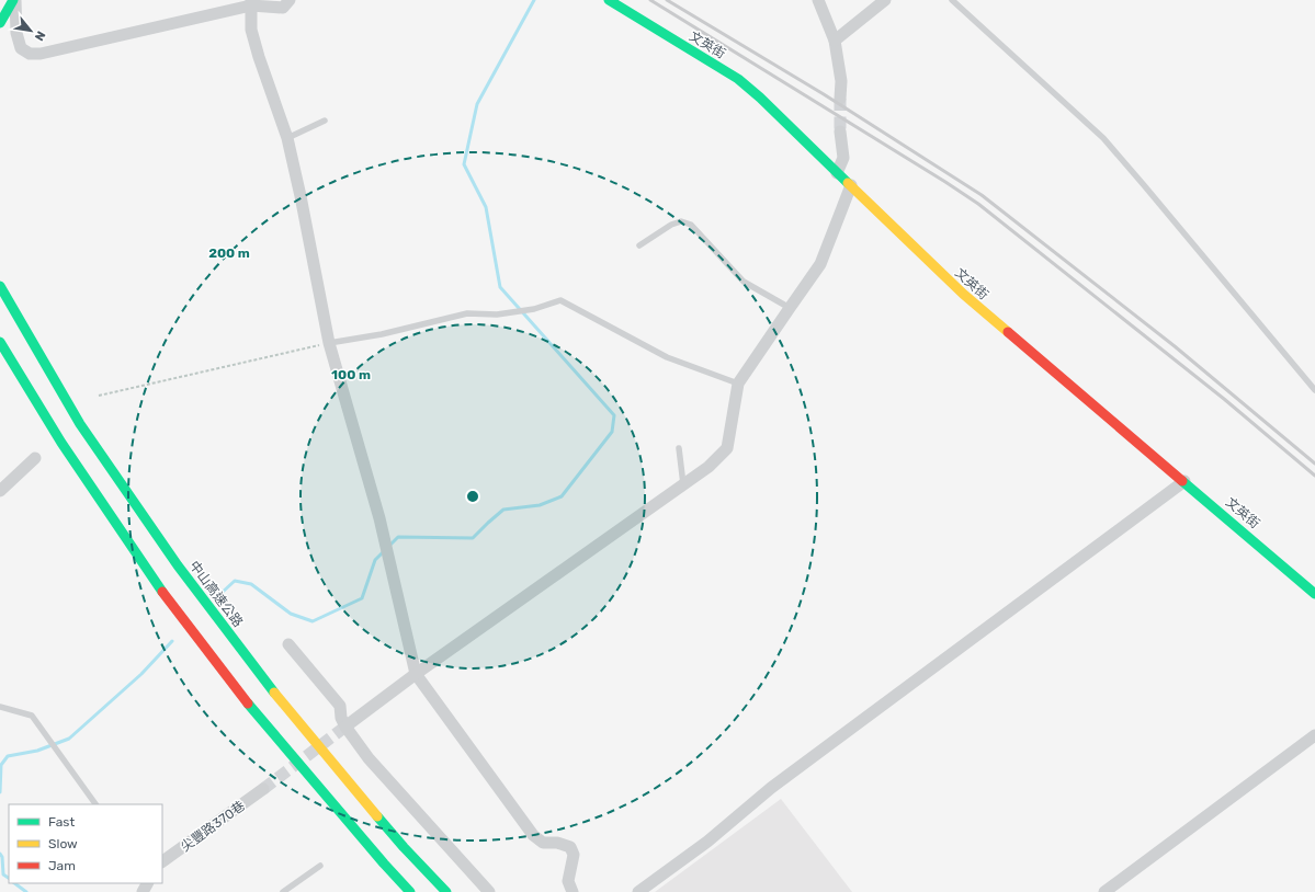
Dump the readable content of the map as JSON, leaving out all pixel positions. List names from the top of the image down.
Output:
{
  "streets": {
    "main road": ["文英街", "中山高速公路"],
    "street": ["尖豐路370巷"]
  },
  "legend": ["Fast", "Slow", "Jam"],
  "north": "bottom right",
  "rings": ["200 m", "100 m"]
}
